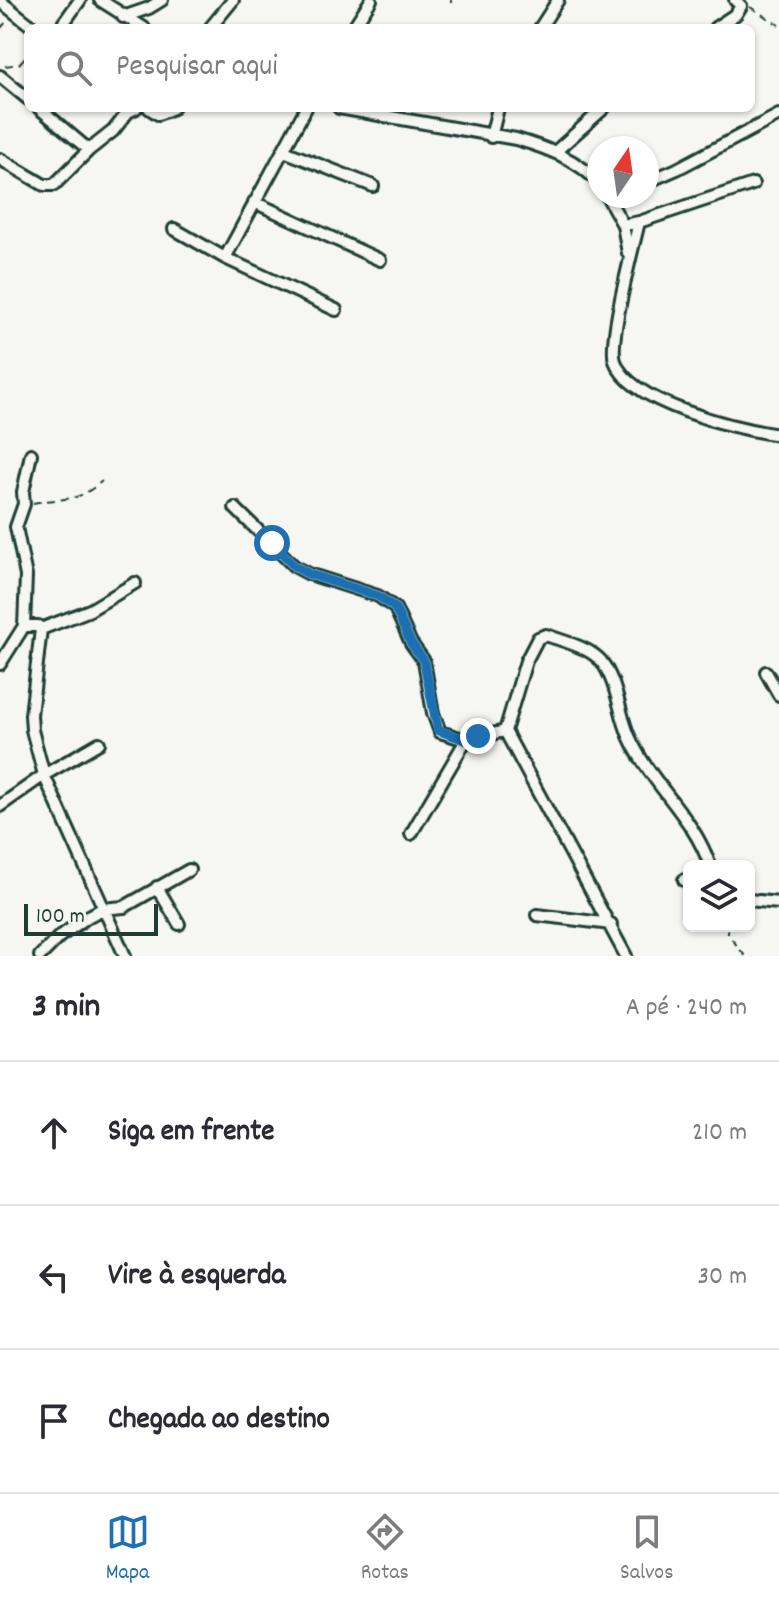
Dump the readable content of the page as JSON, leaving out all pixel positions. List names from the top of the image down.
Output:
{
  "scale_bar": "100 m",
  "north": "top",
  "page": {
    "search": "Pesquisar aqui",
    "scale": "100 m",
    "heading": ["3 min", "A pé · 240 m"],
    "list": [
      ["Siga em frente", "210 m"],
      ["Vire à esquerda", "30 m"],
      "Chegada ao destino"
    ],
    "nav": ["Mapa", "Rotas", "Salvos"]
  }
}
